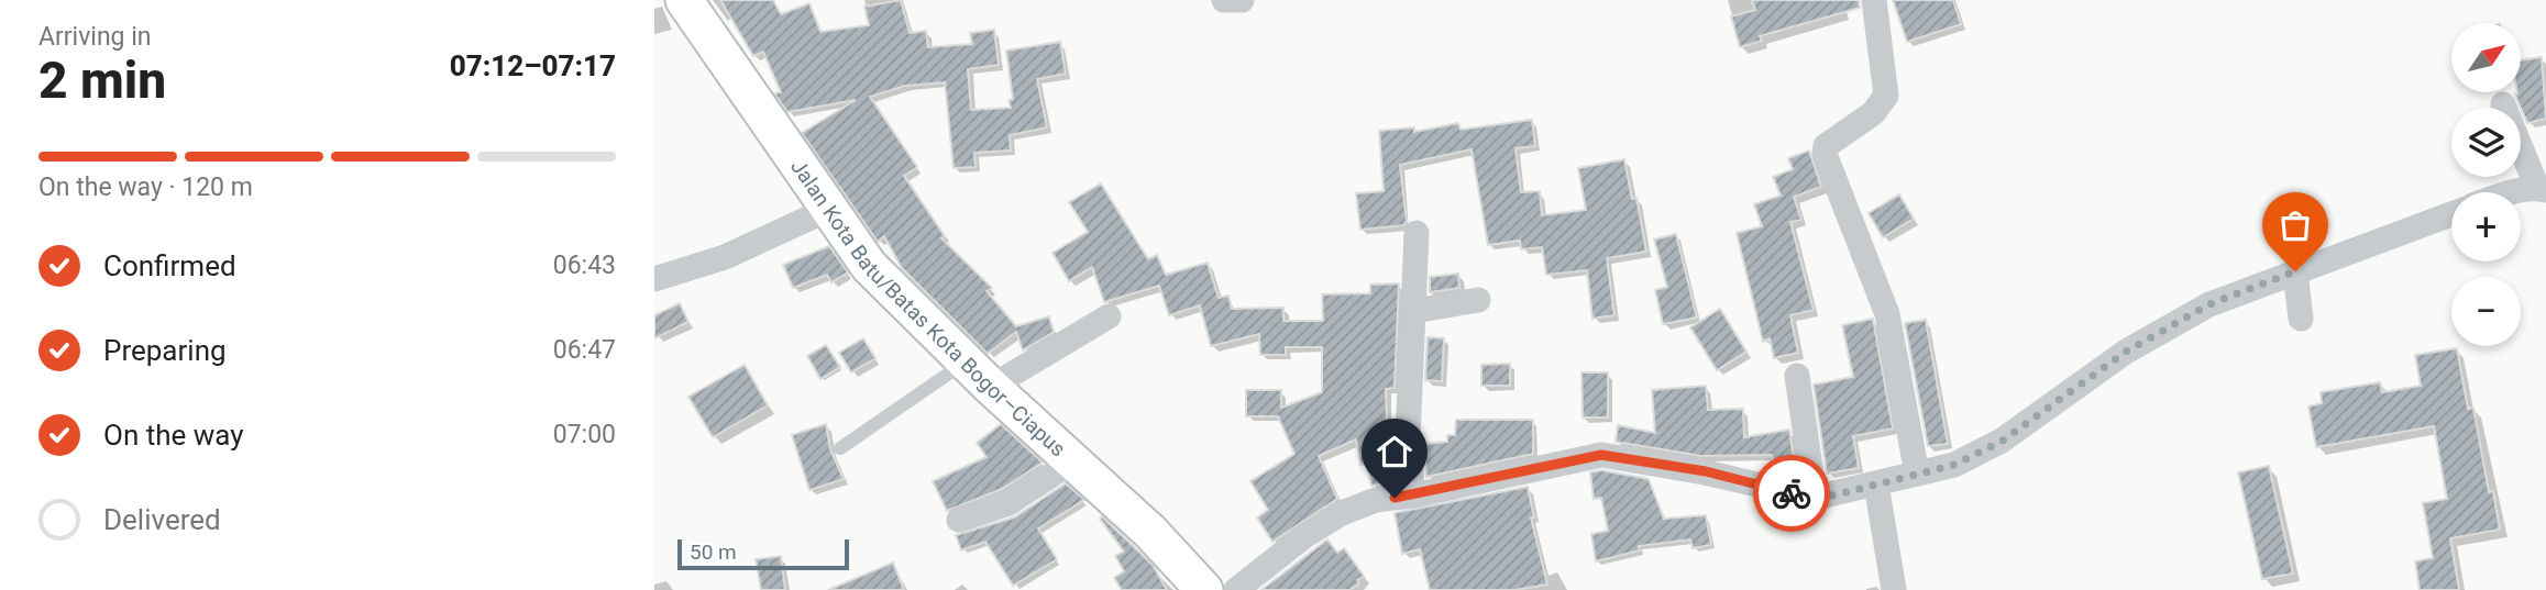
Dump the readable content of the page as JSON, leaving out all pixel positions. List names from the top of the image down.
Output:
{
  "streets": {
    "main road": ["Jalan Kota Batu/Batas Kota Bogor–Ciapus"]
  },
  "scale_bar": "50 m",
  "north": "top right",
  "page": {
    "heading": ["2 min", "Arriving in", "07:12–07:17"],
    "map_buttons": ["+", "−"],
    "bar": "On the way · 120 m",
    "list": [
      ["Confirmed", "06:43"],
      ["Preparing", "06:47"],
      ["On the way", "07:00"],
      "Delivered"
    ],
    "scale": "50 m"
  }
}
